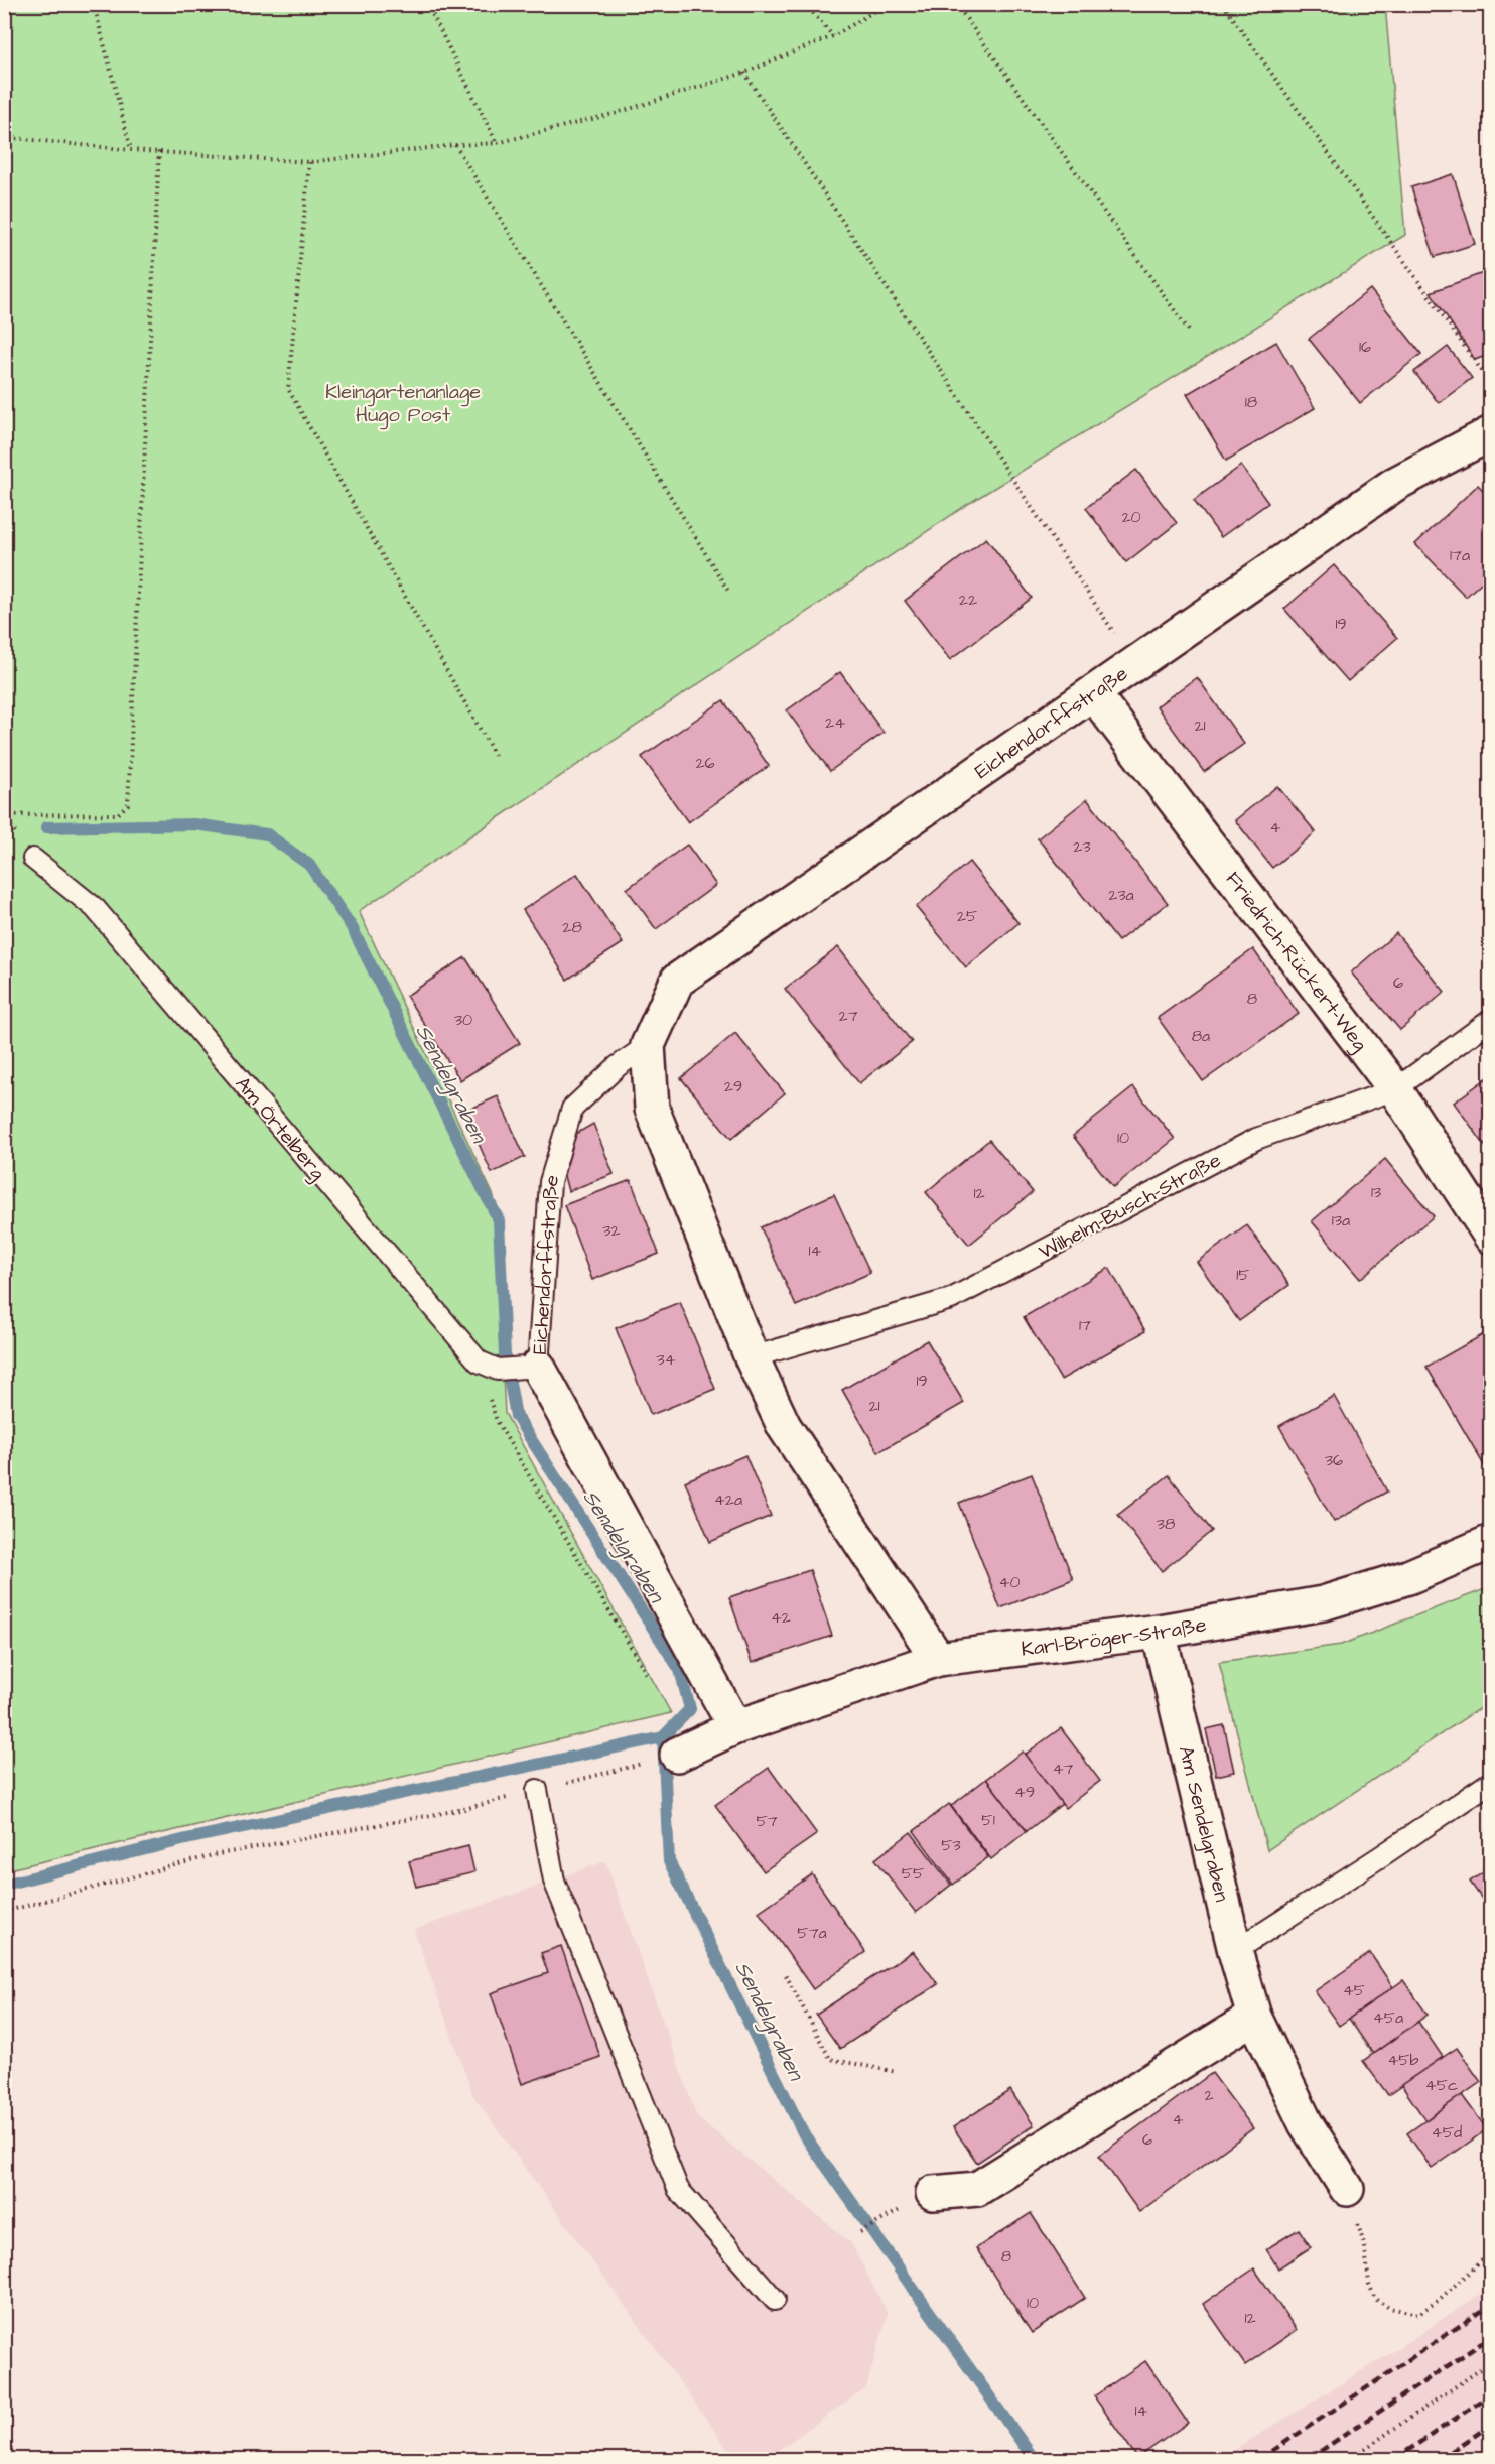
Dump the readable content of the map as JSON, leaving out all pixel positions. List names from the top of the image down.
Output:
{
  "streets": {
    "street": [
      "Eichendorffstraße",
      "Friedrich-Rückert-Weg",
      "Karl-Bröger-Straße",
      "Am Sendelgraben"
    ],
    "lane": ["Am Örtelberg", "Wilhelm-Busch-Straße"]
  },
  "crossings": [
    ["Eichendorffstraße", "Friedrich-Rückert-Weg"],
    ["Eichendorffstraße", "Am Örtelberg"],
    ["Eichendorffstraße", "Wilhelm-Busch-Straße"],
    ["Eichendorffstraße", "Karl-Bröger-Straße"],
    ["Friedrich-Rückert-Weg", "Wilhelm-Busch-Straße"],
    ["Karl-Bröger-Straße", "Am Sendelgraben"]
  ],
  "water": ["Sendelgraben"],
  "parks": ["Kleingartenanlage Hugo Post"],
  "house_numbers": [
    "16",
    "18",
    "20",
    "17a",
    "22",
    "19",
    "24",
    "21",
    "26",
    "4",
    "23",
    "23a",
    "25",
    "28",
    "6",
    "8",
    "27",
    "30",
    "8a",
    "29",
    "10",
    "13",
    "12",
    "13a",
    "32",
    "14",
    "15",
    "17",
    "34",
    "19",
    "21",
    "36",
    "42a",
    "38",
    "40",
    "42",
    "47",
    "49",
    "51",
    "57",
    "53",
    "55",
    "57a",
    "45",
    "45a",
    "45b",
    "45c",
    "2",
    "4",
    "45d",
    "6",
    "8",
    "10",
    "12",
    "14"
  ]
}
